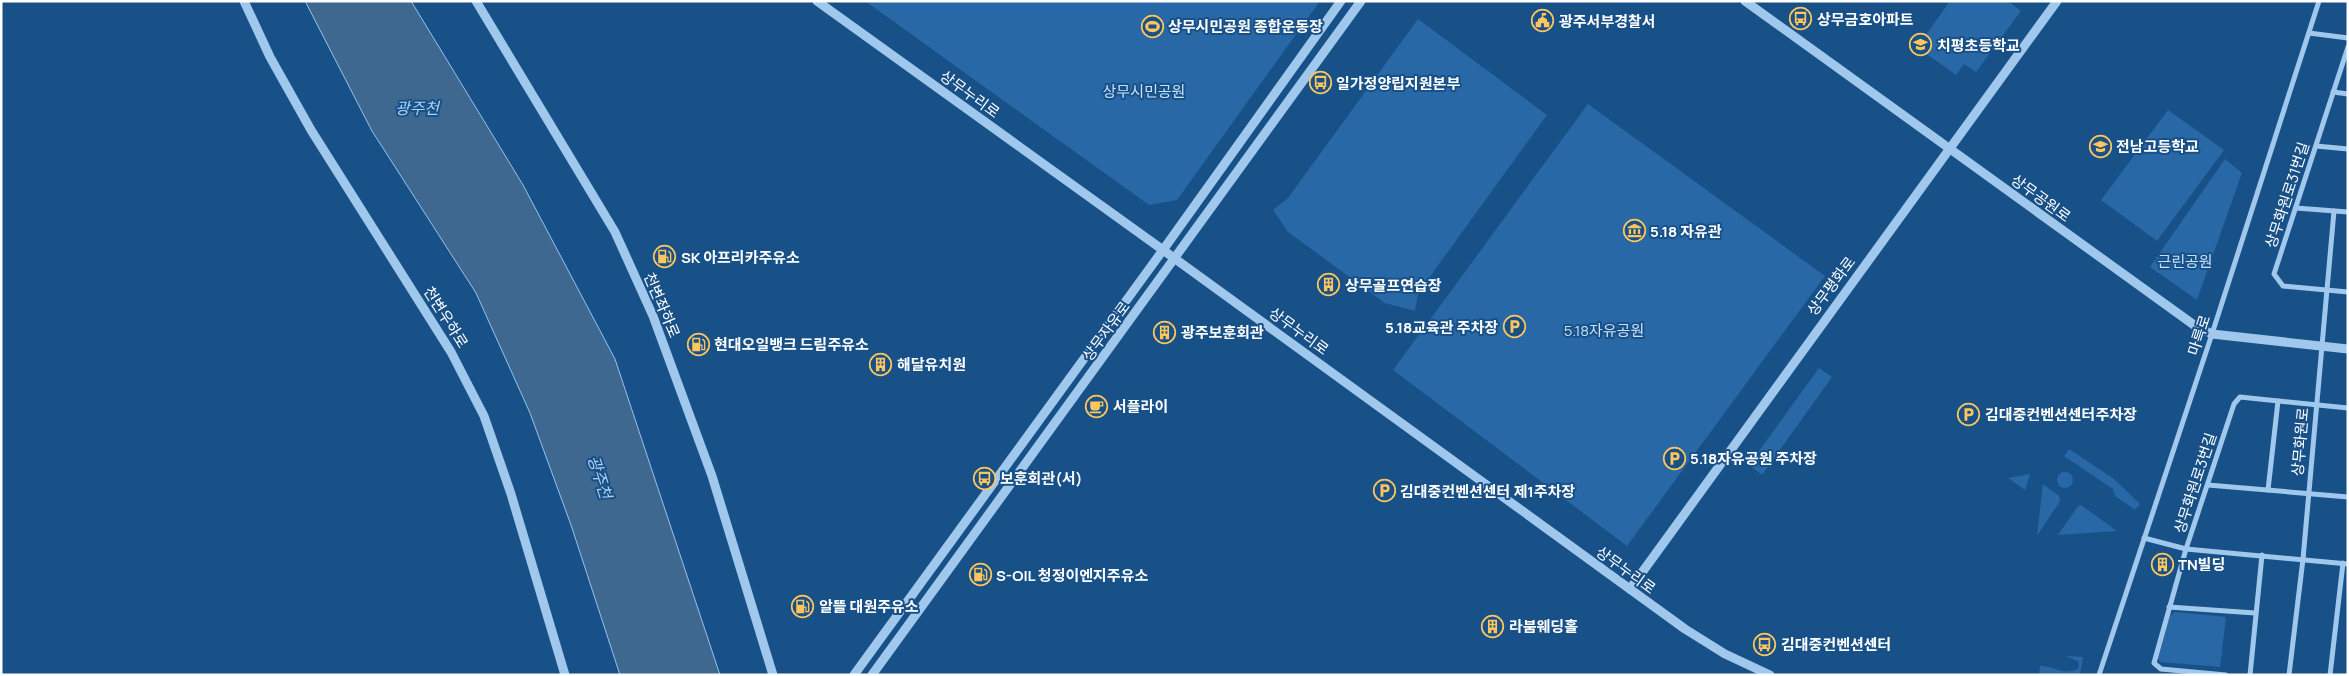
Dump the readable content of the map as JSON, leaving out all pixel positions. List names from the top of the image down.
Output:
{
  "streets": {
    "street": [
      "상무누리로",
      "상무화원로31번길",
      "상무공원로",
      "상무평화로",
      "천변좌하로",
      "천변우하로",
      "상무자유로",
      "마륵로",
      "상무화원로",
      "상무화원로3번길"
    ]
  },
  "crossings": [
    ["상무누리로", "상무평화로"],
    ["상무누리로", "상무자유로"],
    ["상무화원로31번길", "상무화원로"],
    ["상무공원로", "상무평화로"],
    ["상무공원로", "마륵로"],
    ["상무공원로", "상무화원로"]
  ],
  "water": ["광주천"],
  "parks": ["상무시민공원", "근린공원", "5.18자유공원"],
  "places": {
    "bus stop": [
      "상무금호아파트",
      "일가정양립지원본부",
      "보훈회관(서)",
      "김대중컨벤션센터"
    ],
    "public building": ["광주서부경찰서"],
    "sports": ["상무시민공원 종합운동장"],
    "school or university": ["치평초등학교", "전남고등학교"],
    "museum": ["5.18 자유관"],
    "fuel station": [
      "SK 아프리카주유소",
      "현대오일뱅크 드림주유소",
      "S-OIL 청정이엔지주유소",
      "알뜰 대원주유소"
    ],
    "building": [
      "상무골프연습장",
      "광주보훈회관",
      "해달유치원",
      "TN빌딩",
      "라붐웨딩홀"
    ],
    "parking": [
      "5.18교육관 주차장",
      "김대중컨벤션센터주차장",
      "5.18자유공원 주차장",
      "김대중컨벤션센터 제1주차장"
    ],
    "cafe": ["서플라이"]
  }
}
